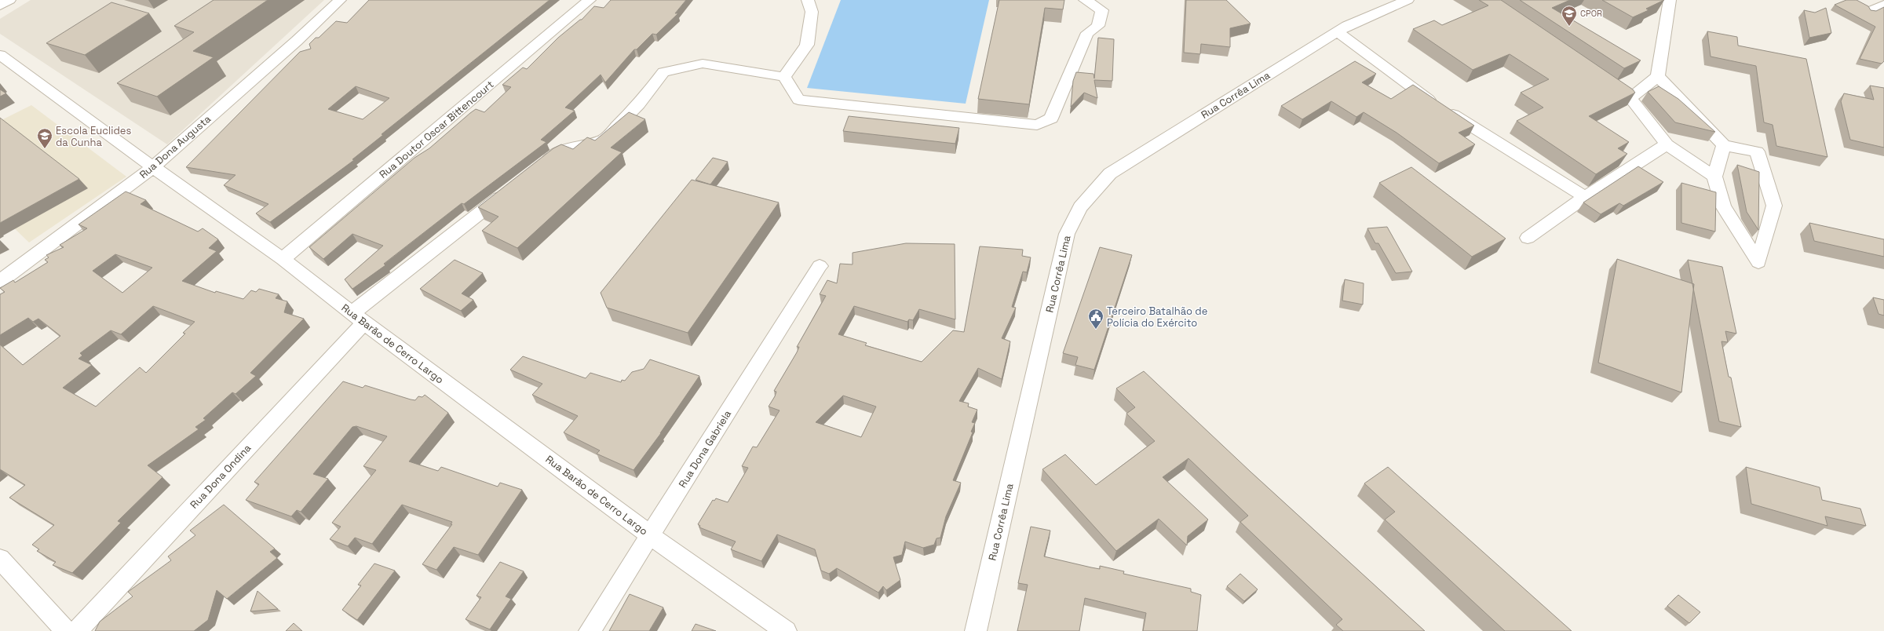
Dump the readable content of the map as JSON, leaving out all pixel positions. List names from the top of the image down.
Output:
{
  "streets": {
    "street": [
      "Rua Corrêa Lima",
      "Rua Doutor Oscar Bittencourt",
      "Rua Dona Augusta",
      "Rua Barão de Cerro Largo",
      "Rua Dona Gabriela",
      "Rua Dona Ondina"
    ]
  },
  "crossings": [
    ["Rua Doutor Oscar Bittencourt", "Rua Barão de Cerro Largo"],
    ["Rua Dona Augusta", "Rua Barão de Cerro Largo"],
    ["Rua Barão de Cerro Largo", "Rua Dona Gabriela"],
    ["Rua Barão de Cerro Largo", "Rua Dona Ondina"]
  ],
  "places": {
    "school or university": ["CPOR", "Escola Euclides da Cunha"],
    "public building": ["Terceiro Batalhão de Polícia do Exército"]
  }
}
